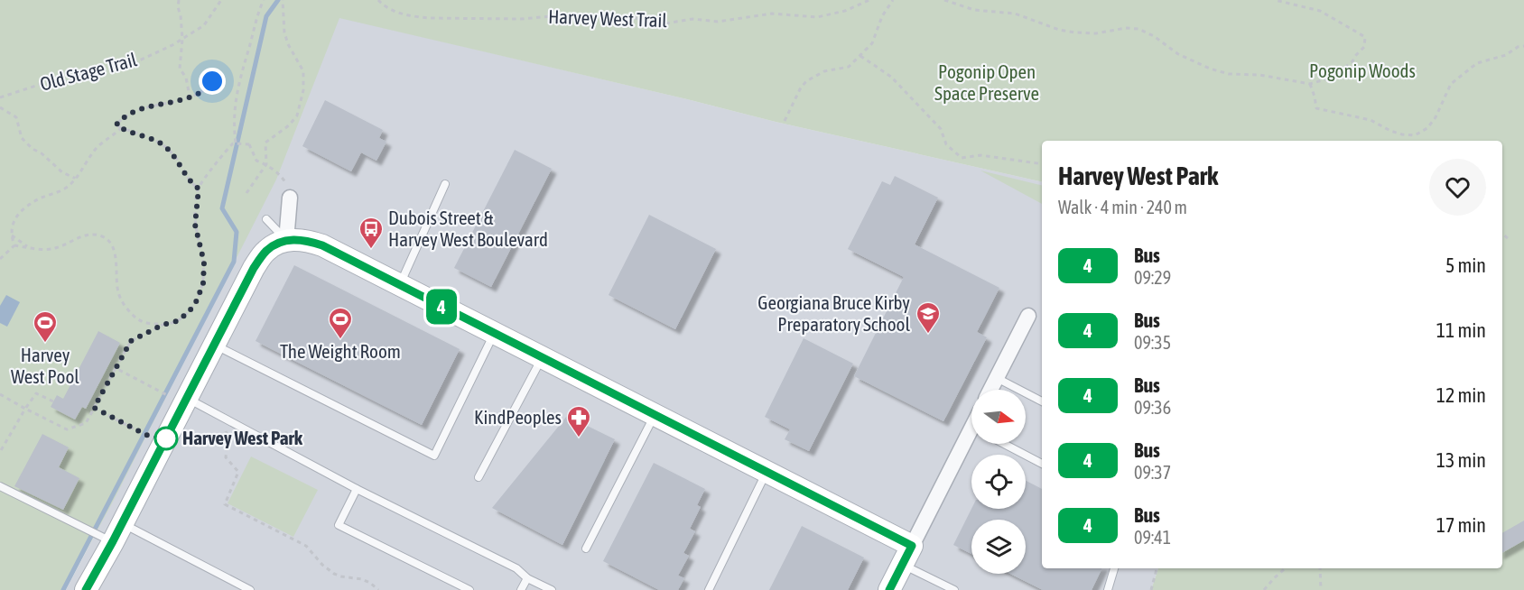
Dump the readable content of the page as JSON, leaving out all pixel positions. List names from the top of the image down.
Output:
{
  "streets": {
    "path": ["Harvey West Trail", "Old Stage Trail"]
  },
  "parks": ["Pogonip Woods", "Pogonip Open Space Preserve"],
  "places": {
    "bus stop": ["Dubois Street & Harvey West Boulevard"],
    "school or university": ["Georgiana Bruce Kirby Preparatory School"],
    "sports": ["The Weight Room", "Harvey West Pool"],
    "other": ["Harvey West Park"],
    "pharmacy": ["KindPeoples"]
  },
  "lines": ["bus line 4"],
  "north": "right",
  "page": {
    "on_map": "4",
    "heading": ["Harvey West Park", "Walk · 4 min · 240 m"],
    "list": [
      {
        "mark": "4",
        "name": "Bus",
        "note": "09:29",
        "value": "5 min"
      },
      {
        "mark": "4",
        "name": "Bus",
        "note": "09:35",
        "value": "11 min"
      },
      {
        "mark": "4",
        "name": "Bus",
        "note": "09:36",
        "value": "12 min"
      },
      {
        "mark": "4",
        "name": "Bus",
        "note": "09:37",
        "value": "13 min"
      },
      {
        "mark": "4",
        "name": "Bus",
        "note": "09:41",
        "value": "17 min"
      }
    ]
  }
}
